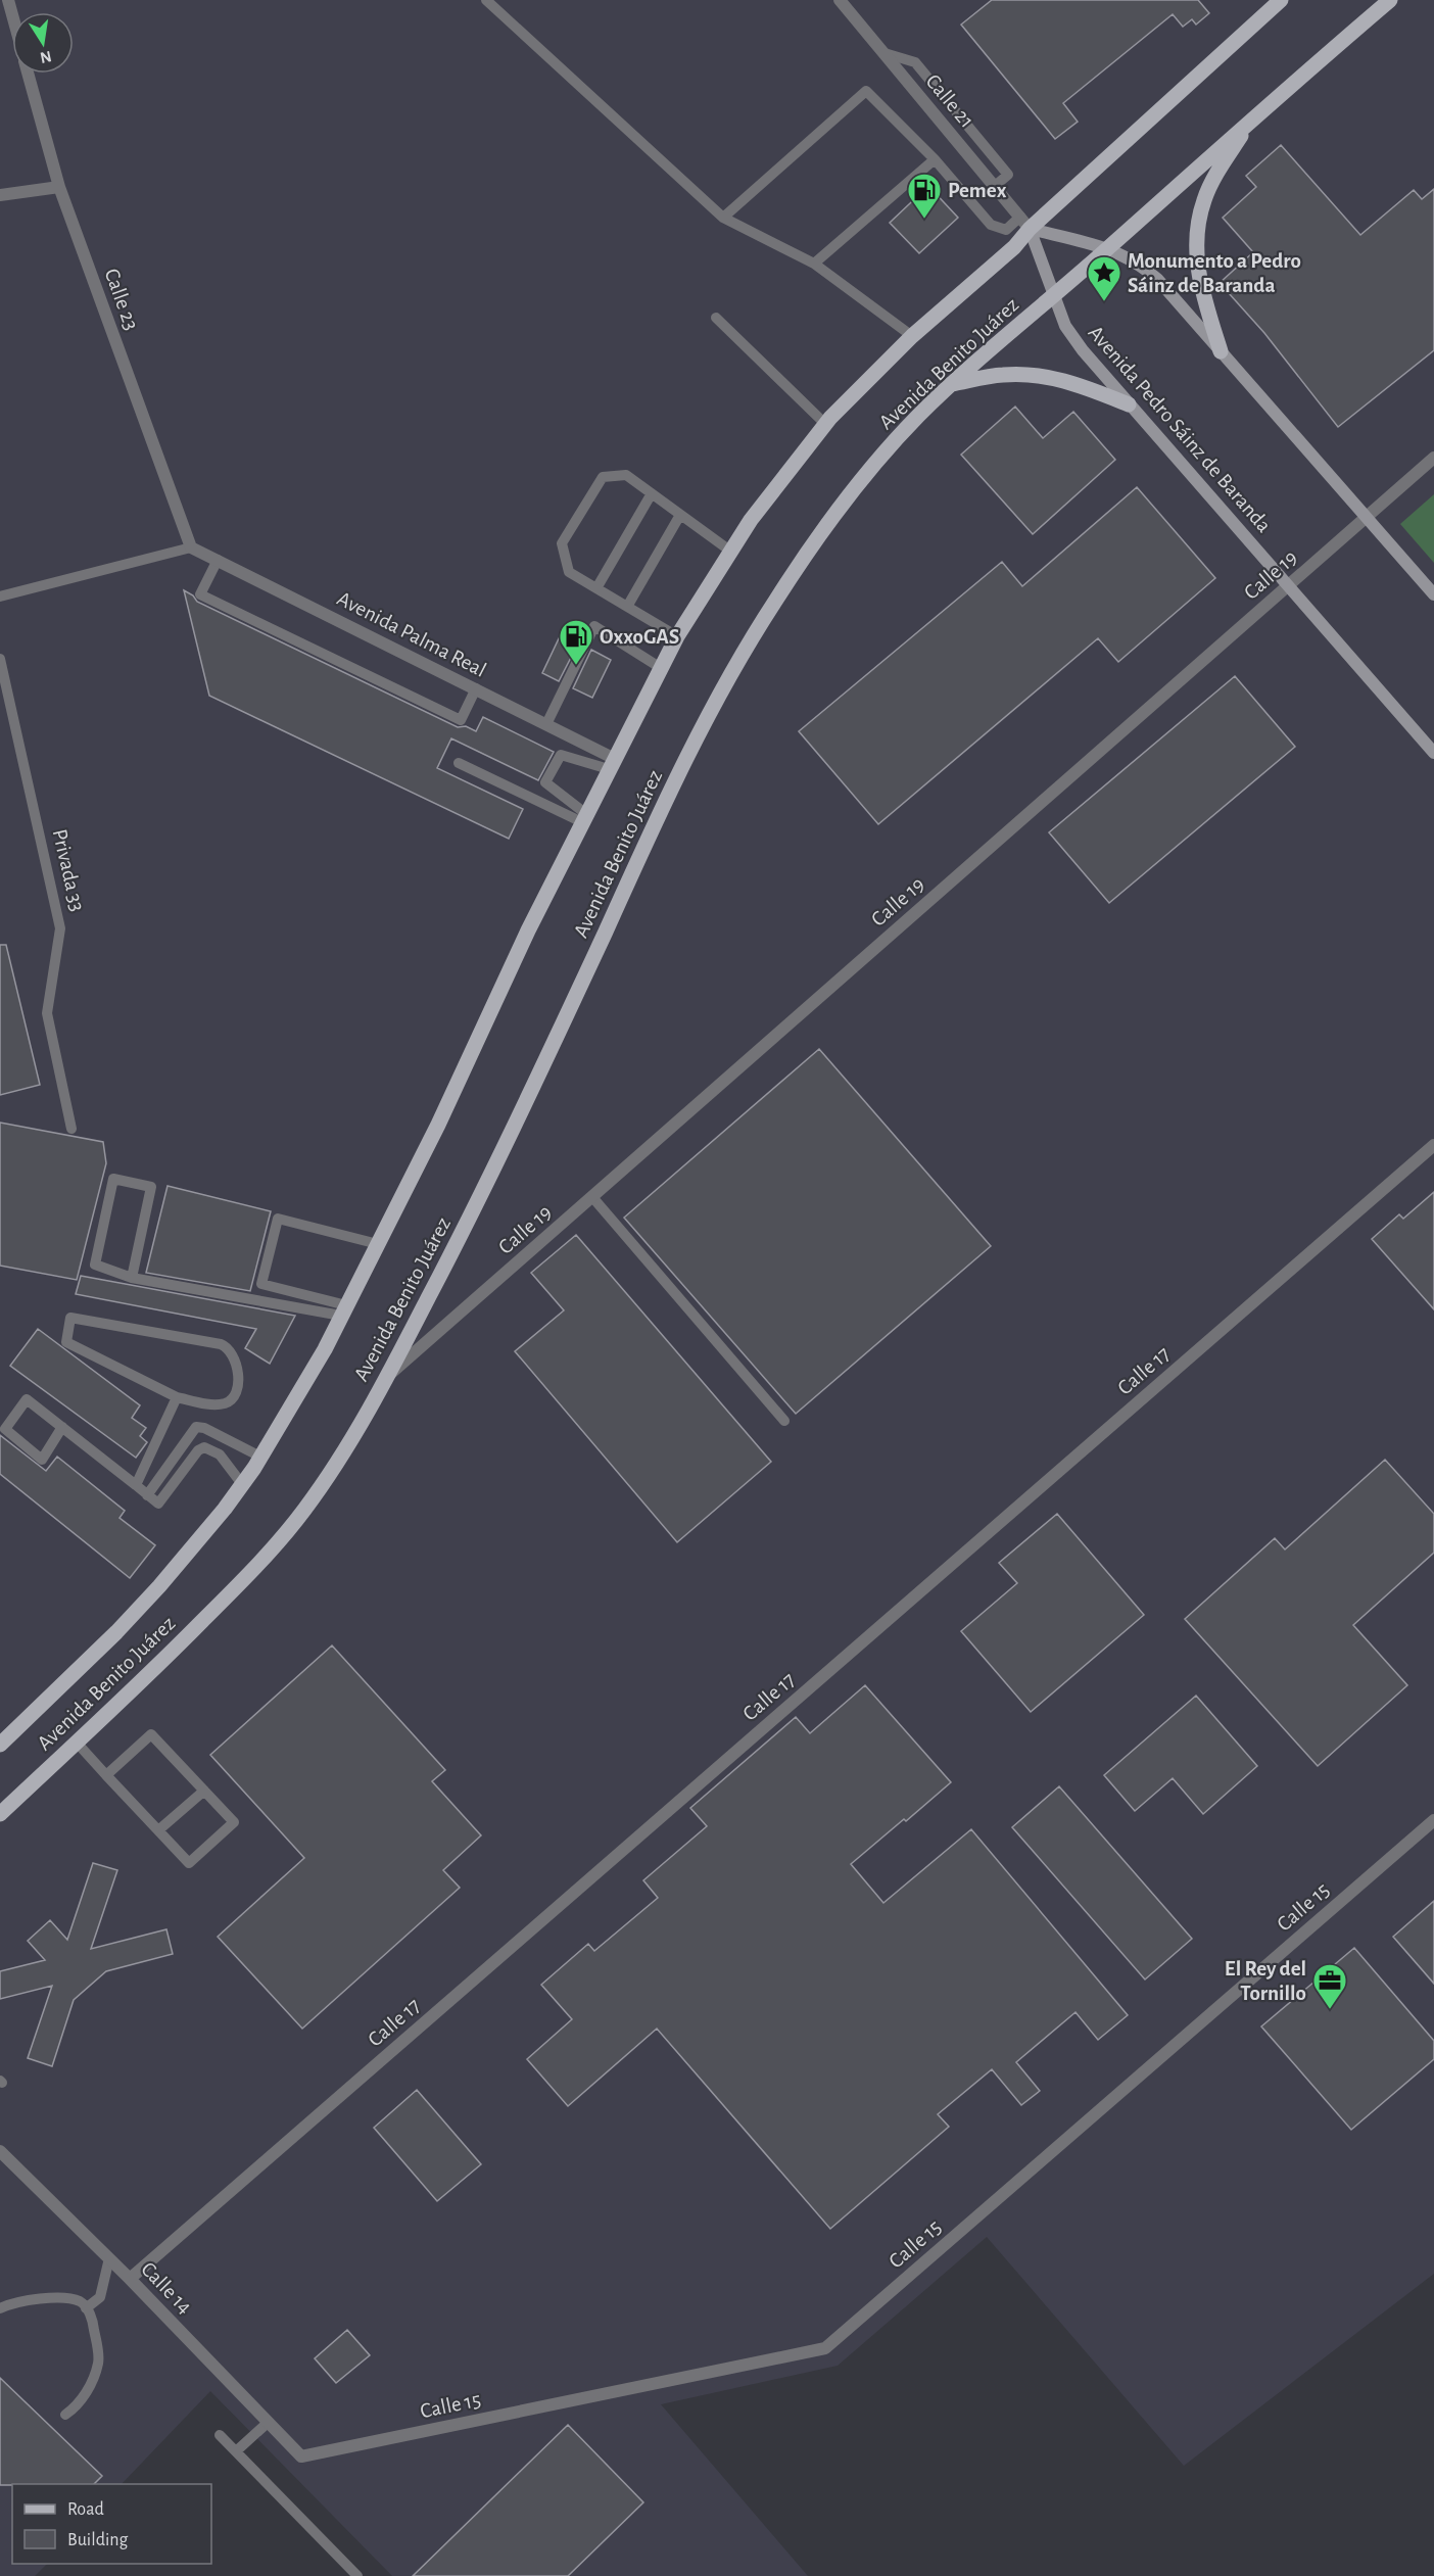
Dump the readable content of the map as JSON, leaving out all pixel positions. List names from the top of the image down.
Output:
{
  "streets": {
    "main road": ["Avenida Benito Juárez"],
    "street": [
      "Calle 21",
      "Calle 23",
      "Avenida Pedro Sáinz de Baranda",
      "Calle 19",
      "Avenida Palma Real",
      "Calle 17",
      "Calle 15",
      "Calle 14"
    ],
    "lane": ["Privada 33"]
  },
  "crossings": [
    ["Calle 21", "Avenida Benito Juárez"],
    ["Calle 21", "Avenida Pedro Sáinz de Baranda"],
    ["Calle 23", "Avenida Palma Real"],
    ["Avenida Benito Juárez", "Avenida Pedro Sáinz de Baranda"],
    ["Avenida Benito Juárez", "Calle 19"],
    ["Avenida Benito Juárez", "Avenida Palma Real"],
    ["Avenida Pedro Sáinz de Baranda", "Calle 19"],
    ["Calle 17", "Calle 14"],
    ["Calle 15", "Calle 14"]
  ],
  "places": {
    "fuel station": ["Pemex", "OxxoGAS"],
    "place": ["Monumento a Pedro Sáinz de Baranda"],
    "office": ["El Rey del Tornillo"]
  },
  "legend": ["Road", "Building"],
  "north": "bottom"
}
